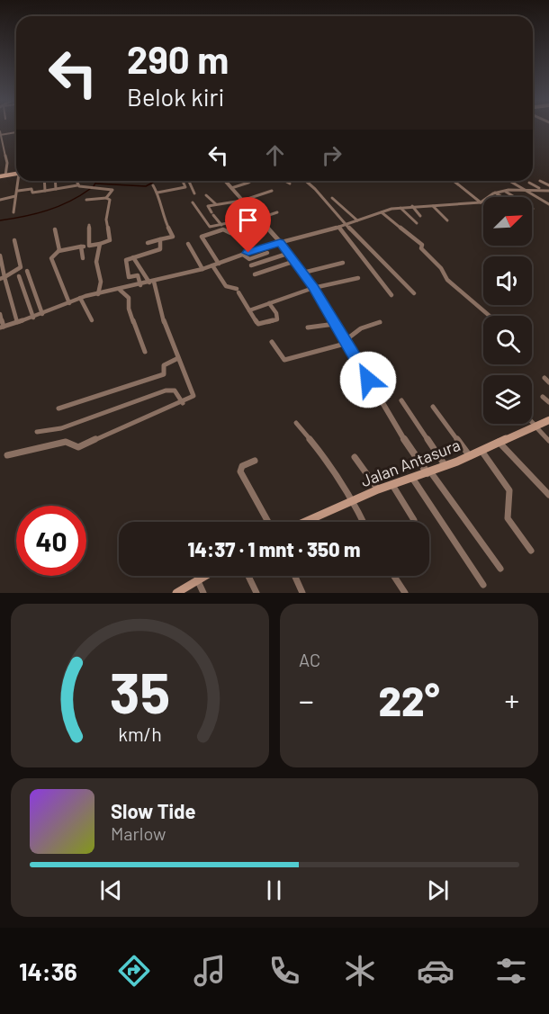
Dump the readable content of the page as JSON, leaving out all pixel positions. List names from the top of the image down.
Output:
{
  "streets": {
    "main road": ["Jalan Antasura"]
  },
  "north": "top right",
  "page": {
    "turn": ["290 m", "Belok kiri"],
    "limit": "40",
    "trip": "14:37 · 1 mnt · 350 m",
    "tile": "AC",
    "heat": ["−", "22°", "+"],
    "song": ["Slow Tide", "Marlow"],
    "tabs": "14:36",
    "gauge": ["35", "km/h"]
  }
}
